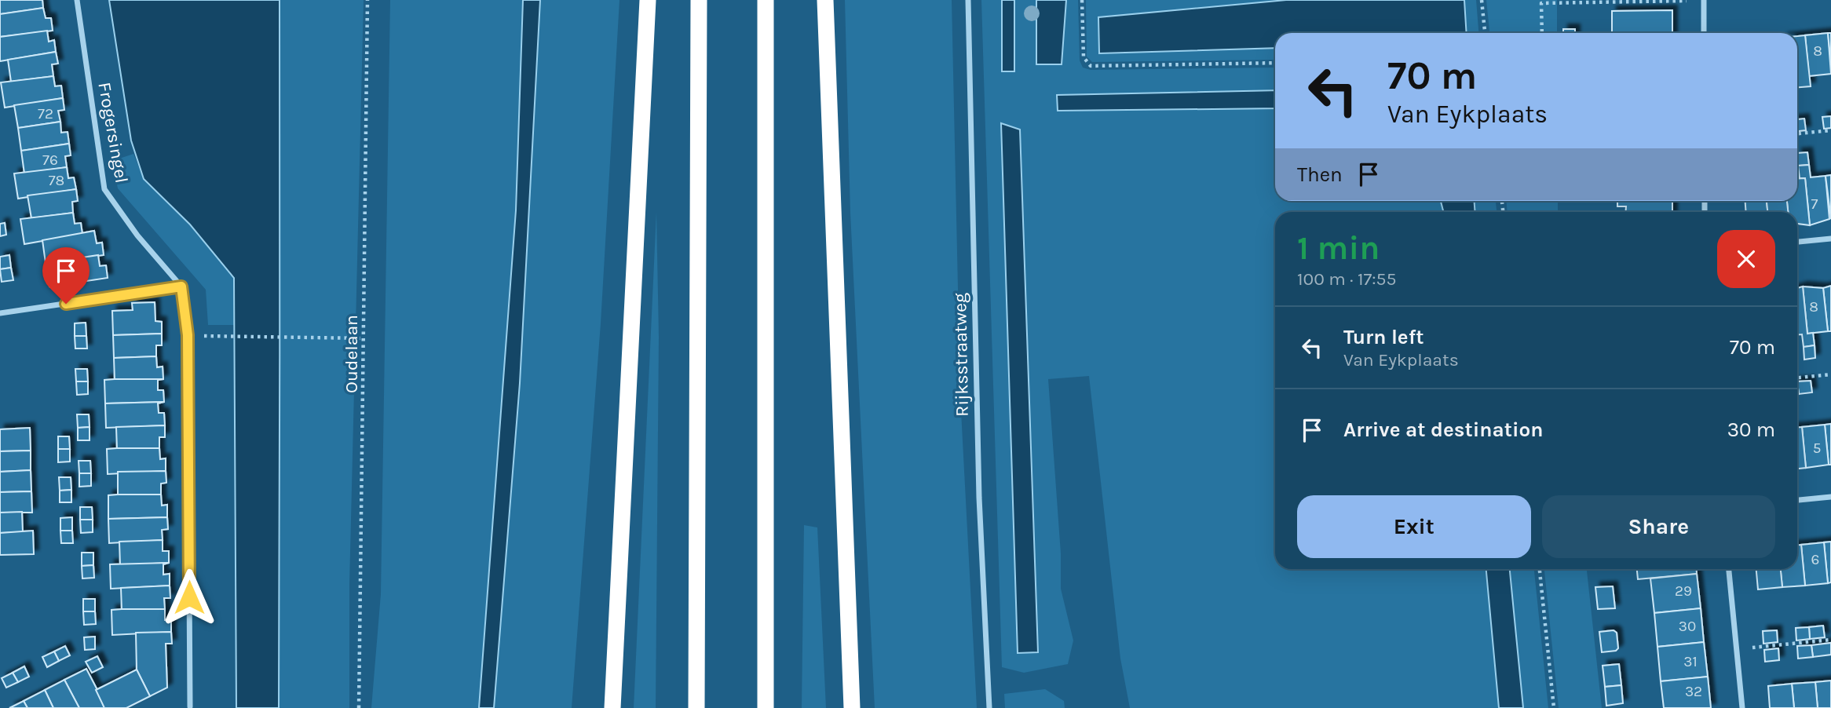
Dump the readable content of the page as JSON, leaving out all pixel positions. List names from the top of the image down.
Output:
{
  "streets": {
    "street": ["Frogersingel", "Rijksstraatweg"],
    "path": ["Oudelaan"]
  },
  "house_numbers": [
    "8",
    "72",
    "76",
    "78",
    "7",
    "8",
    "5",
    "6",
    "29",
    "30",
    "31",
    "32"
  ],
  "page": {
    "turn": ["70 m", "Van Eykplaats"],
    "then": "Then",
    "heading": ["1 min", "100 m · 17:55"],
    "list": [
      {
        "name": "Turn left",
        "note": "Van Eykplaats",
        "value": "70 m"
      },
      {
        "name": "Arrive at destination",
        "value": "30 m"
      }
    ],
    "buttons": ["Exit", "Share"]
  }
}
